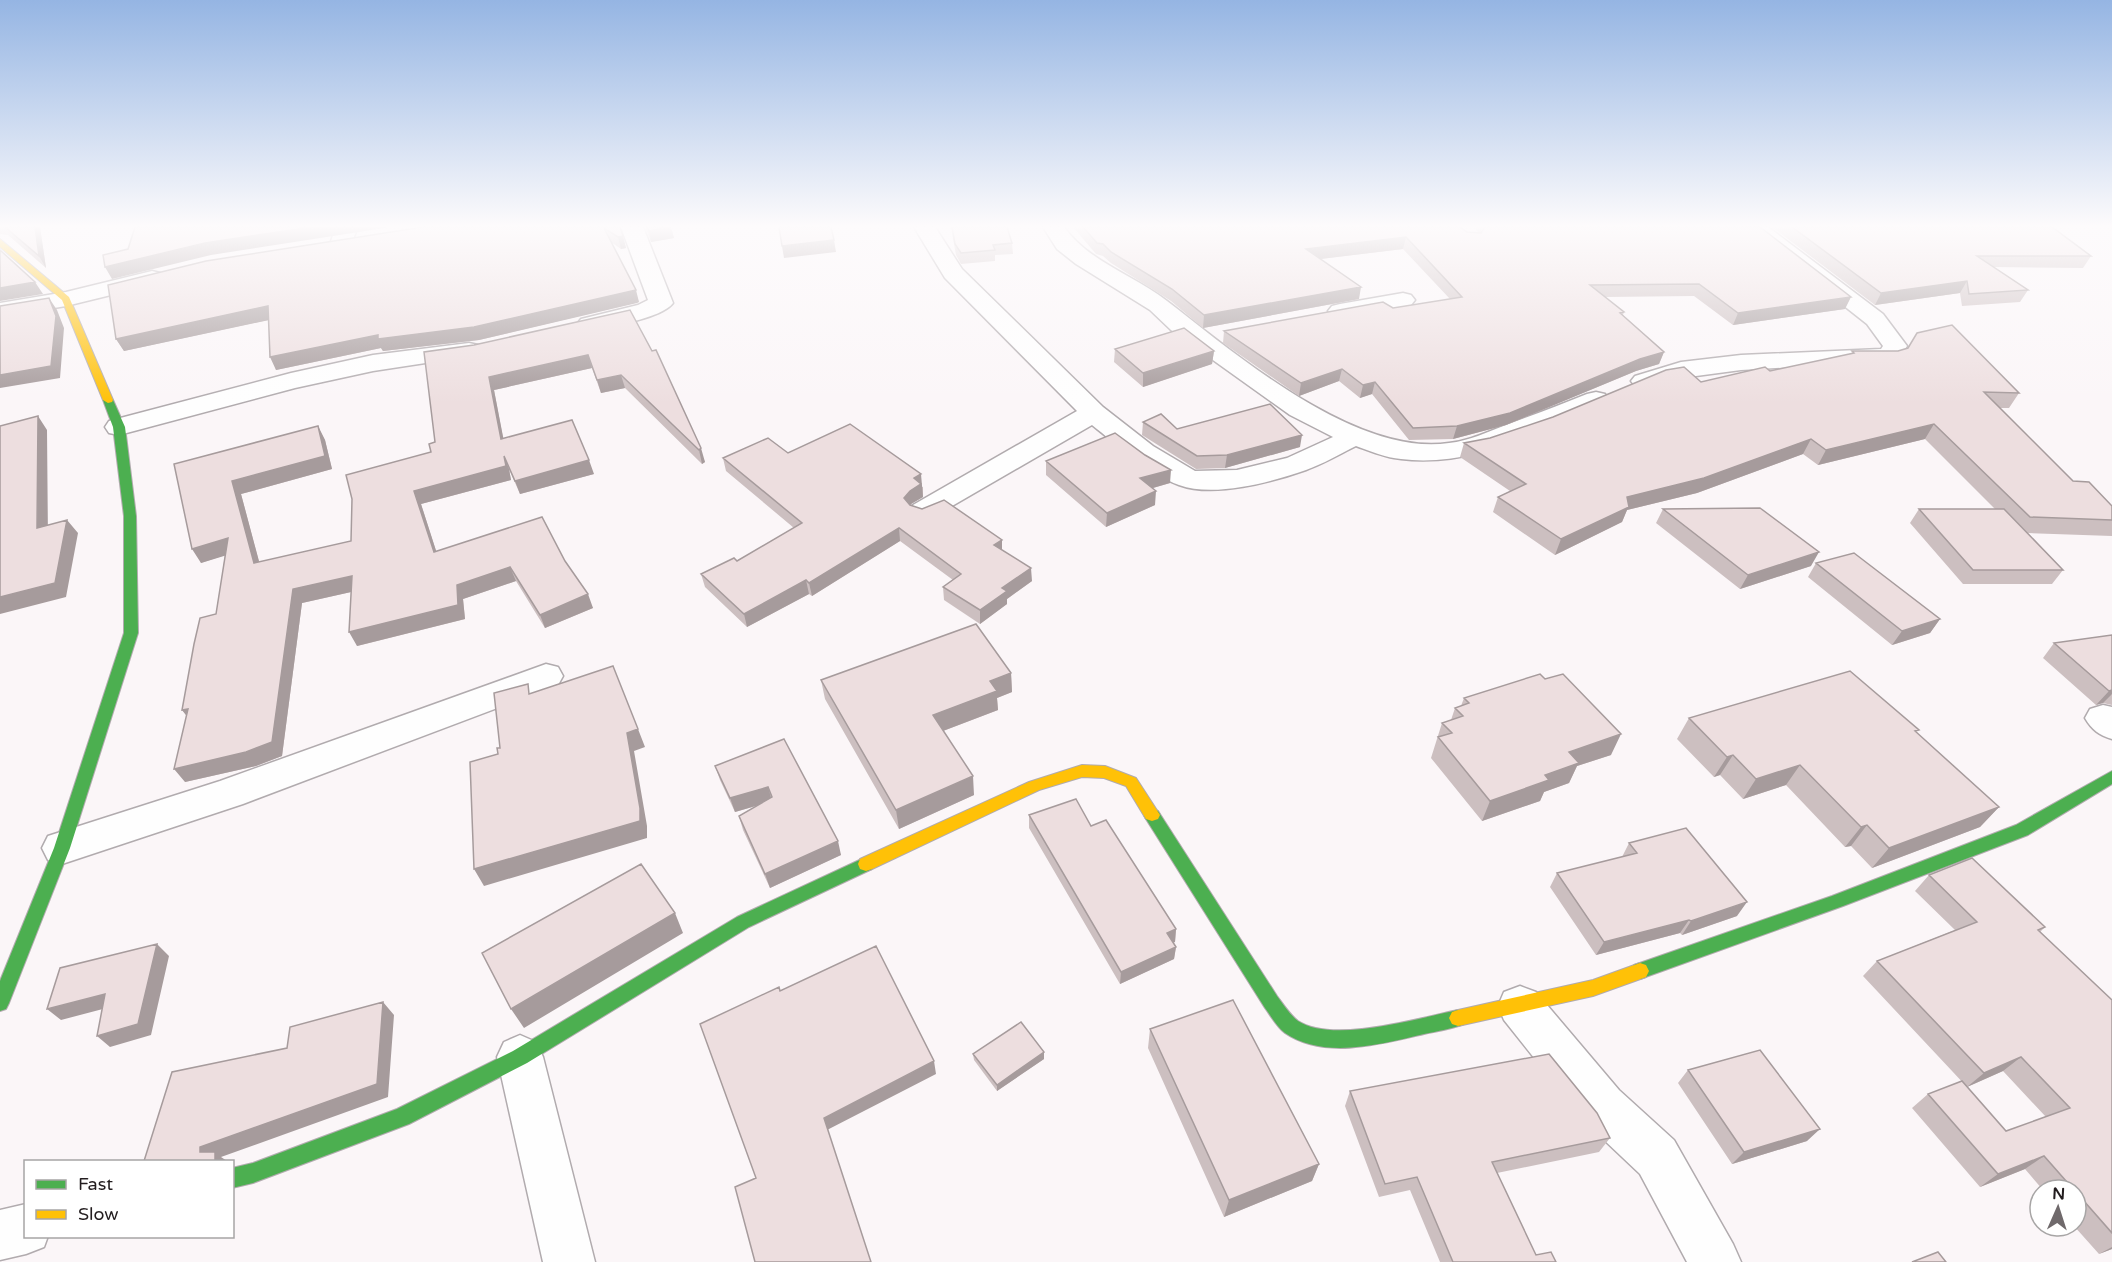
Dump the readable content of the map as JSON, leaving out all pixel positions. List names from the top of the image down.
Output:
{
  "legend": ["Fast", "Slow"],
  "north": "top"
}
